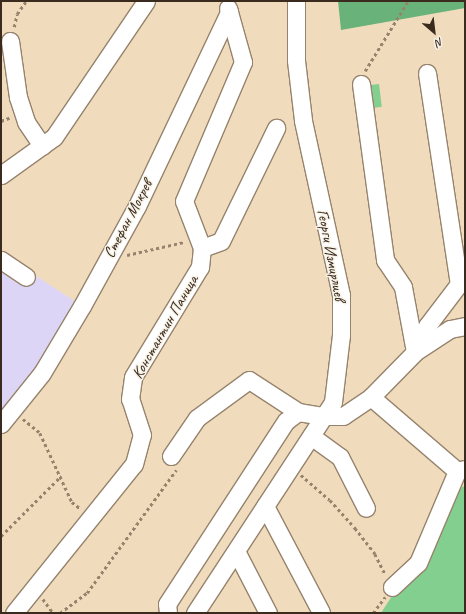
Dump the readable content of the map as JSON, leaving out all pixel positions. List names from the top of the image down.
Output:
{
  "streets": {
    "street": ["Стефан Мокрев", "Георги Измирлиев", "Константин Паница"]
  },
  "crossings": [
    ["Стефан Мокрев", "Константин Паница"]
  ],
  "north": "bottom right"
}
